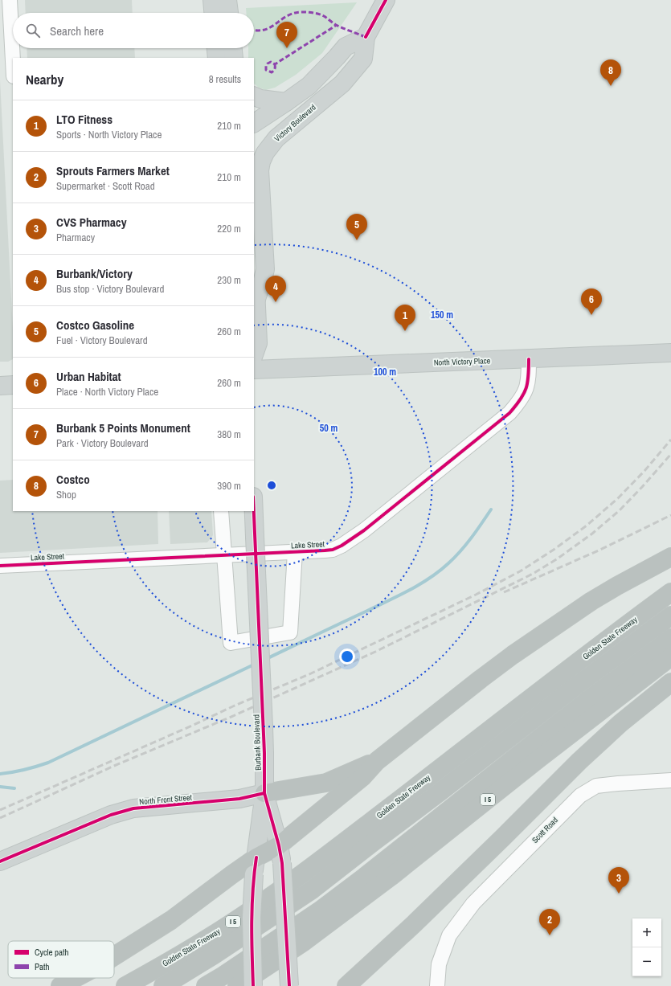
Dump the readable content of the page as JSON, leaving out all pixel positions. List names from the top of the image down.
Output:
{
  "streets": {
    "highway": ["Golden State Freeway", "I 5"],
    "main road": [
      "Victory Boulevard",
      "North Victory Place",
      "Burbank Boulevard",
      "North Front Street"
    ],
    "street": ["Lake Street", "Scott Road"]
  },
  "crossings": [
    ["North Victory Place", "Lake Street"],
    ["Burbank Boulevard", "North Front Street"]
  ],
  "legend": ["Cycle path", "Path"],
  "page": {
    "search": "Search here",
    "pins": [
      "7",
      "8",
      "5",
      "4",
      "6",
      "1",
      "3",
      "2"
    ],
    "heading": ["Nearby", "8 results"],
    "list": [
      {
        "mark": "1",
        "name": "LTO Fitness",
        "note": "Sports · North Victory Place",
        "value": "210 m"
      },
      {
        "mark": "2",
        "name": "Sprouts Farmers Market",
        "note": "Supermarket · Scott Road",
        "value": "210 m"
      },
      {
        "mark": "3",
        "name": "CVS Pharmacy",
        "note": "Pharmacy",
        "value": "220 m"
      },
      {
        "mark": "4",
        "name": "Burbank/Victory",
        "note": "Bus stop · Victory Boulevard",
        "value": "230 m"
      },
      {
        "mark": "5",
        "name": "Costco Gasoline",
        "note": "Fuel · Victory Boulevard",
        "value": "260 m"
      },
      {
        "mark": "6",
        "name": "Urban Habitat",
        "note": "Place · North Victory Place",
        "value": "260 m"
      },
      {
        "mark": "7",
        "name": "Burbank 5 Points Monument",
        "note": "Park · Victory Boulevard",
        "value": "380 m"
      },
      {
        "mark": "8",
        "name": "Costco",
        "note": "Shop",
        "value": "390 m"
      }
    ],
    "map_buttons": ["+", "−"]
  },
  "rings": ["150 m", "100 m", "50 m"]
}
